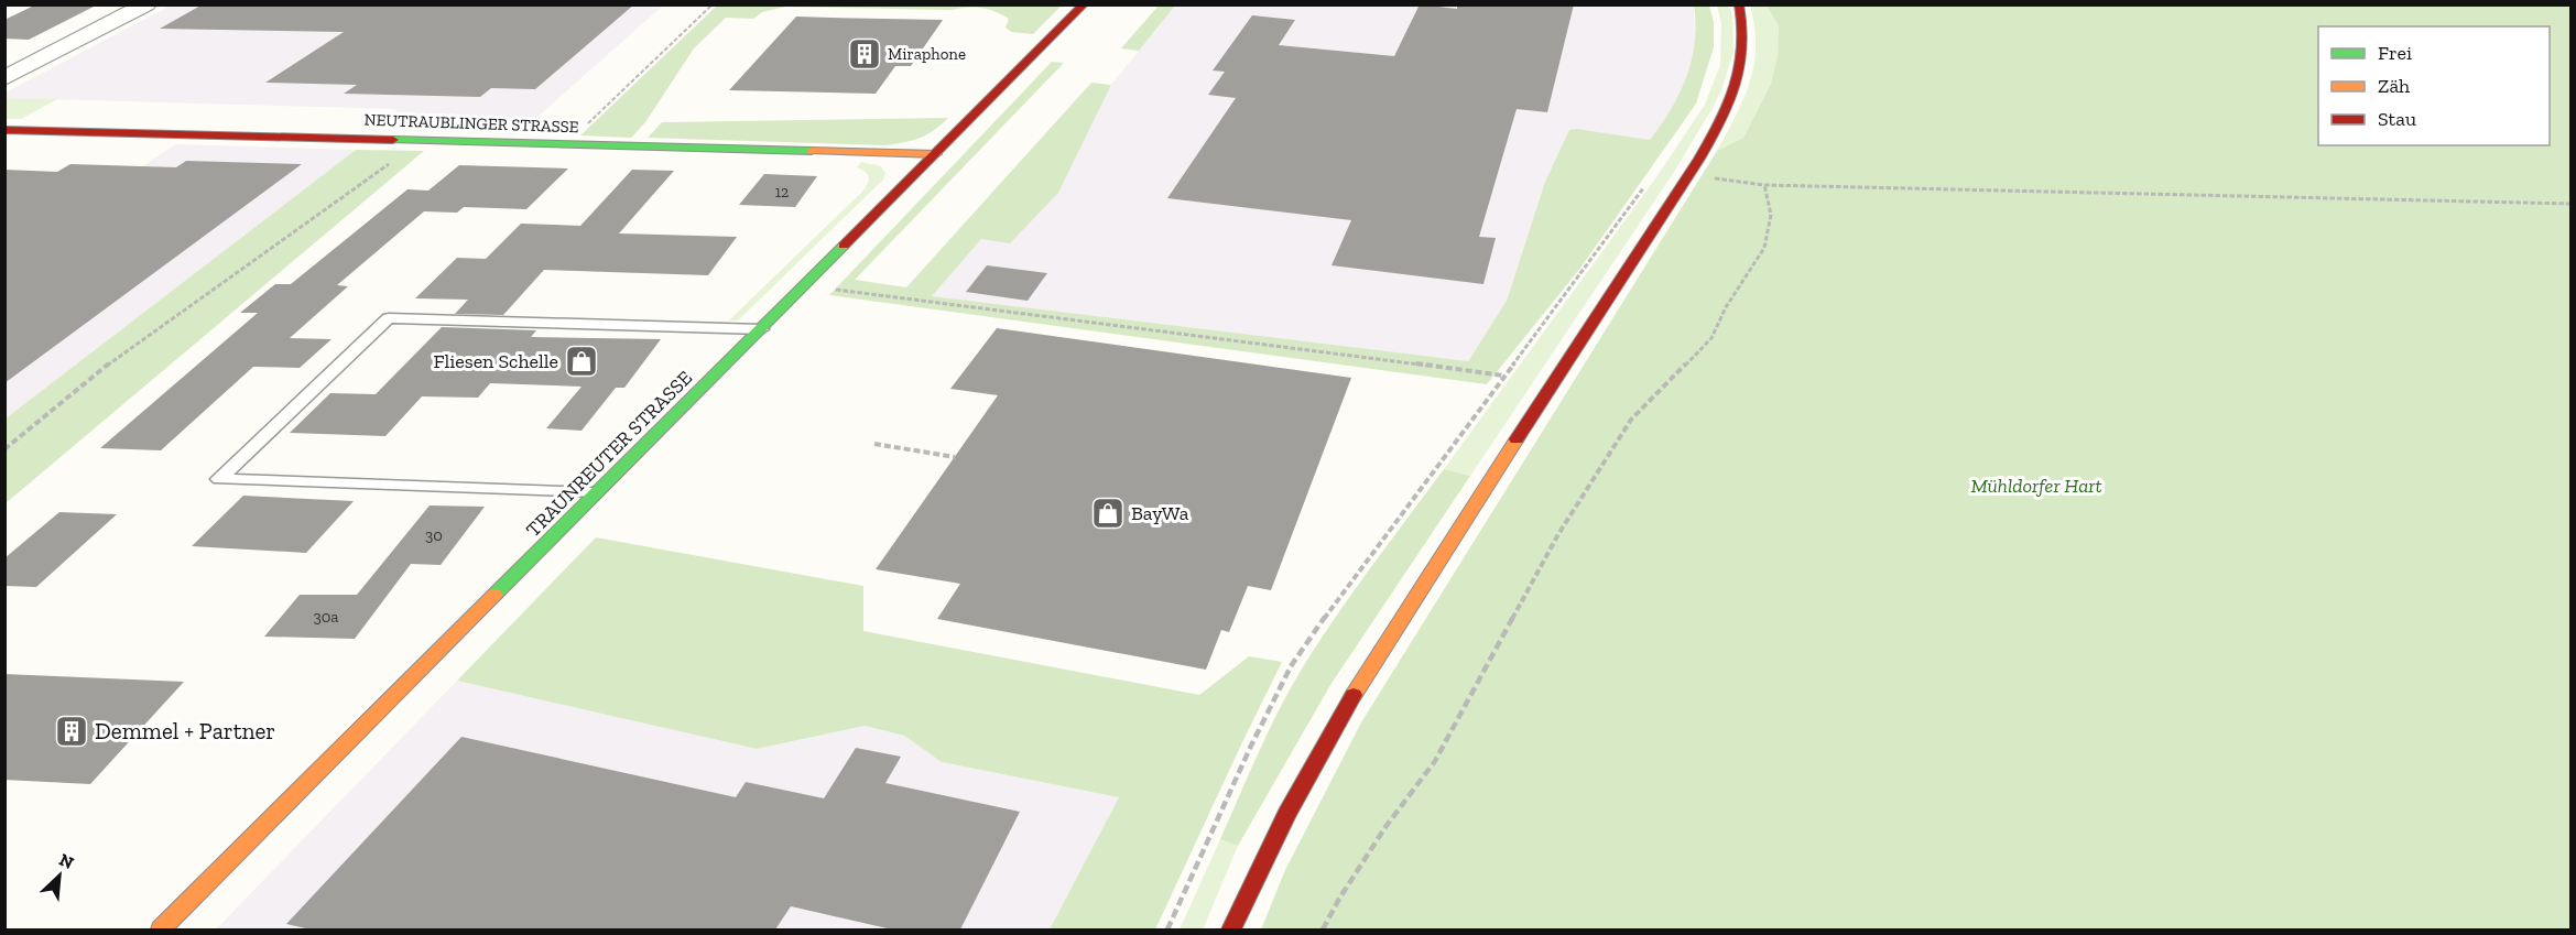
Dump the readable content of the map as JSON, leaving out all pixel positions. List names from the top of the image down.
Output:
{
  "streets": {
    "street": ["NEUTRAUBLINGER STRASSE", "TRAUNREUTER STRASSE"]
  },
  "crossings": [
    ["NEUTRAUBLINGER STRASSE", "TRAUNREUTER STRASSE"]
  ],
  "parks": ["Mühldorfer Hart"],
  "places": {
    "building": ["Miraphone", "Demmel + Partner"],
    "shop": ["Fliesen Schelle", "BayWa"]
  },
  "house_numbers": ["12", "30", "30a"],
  "legend": ["Frei", "Zäh", "Stau"],
  "north": "top right"
}
